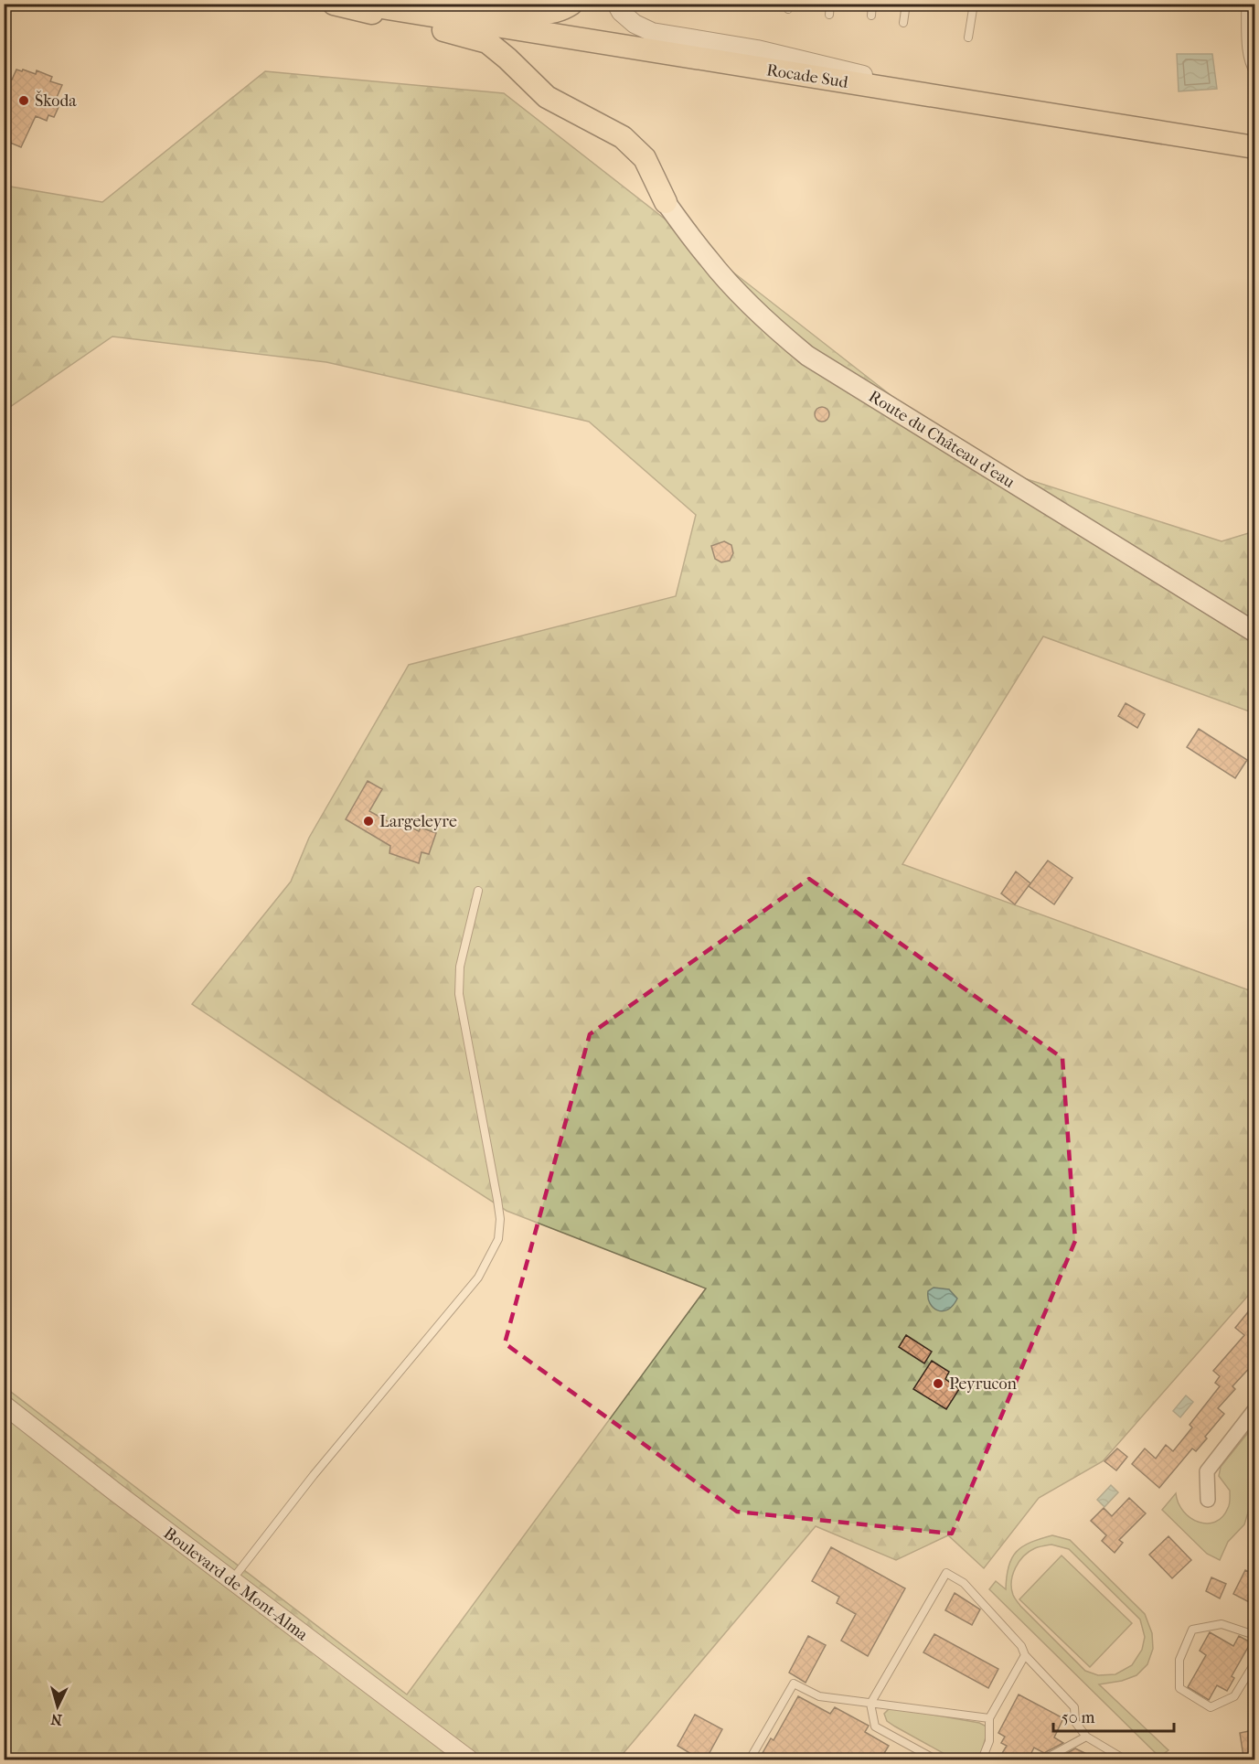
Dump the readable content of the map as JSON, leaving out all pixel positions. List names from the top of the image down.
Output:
{
  "streets": {
    "main road": ["Rocade Sud", "Route du Château d'eau"],
    "street": ["Boulevard de Mont-Alma"]
  },
  "places": ["Škoda", "Largeleyre", "Peyrucon"],
  "scale_bar": "50 m",
  "north": "bottom"
}
